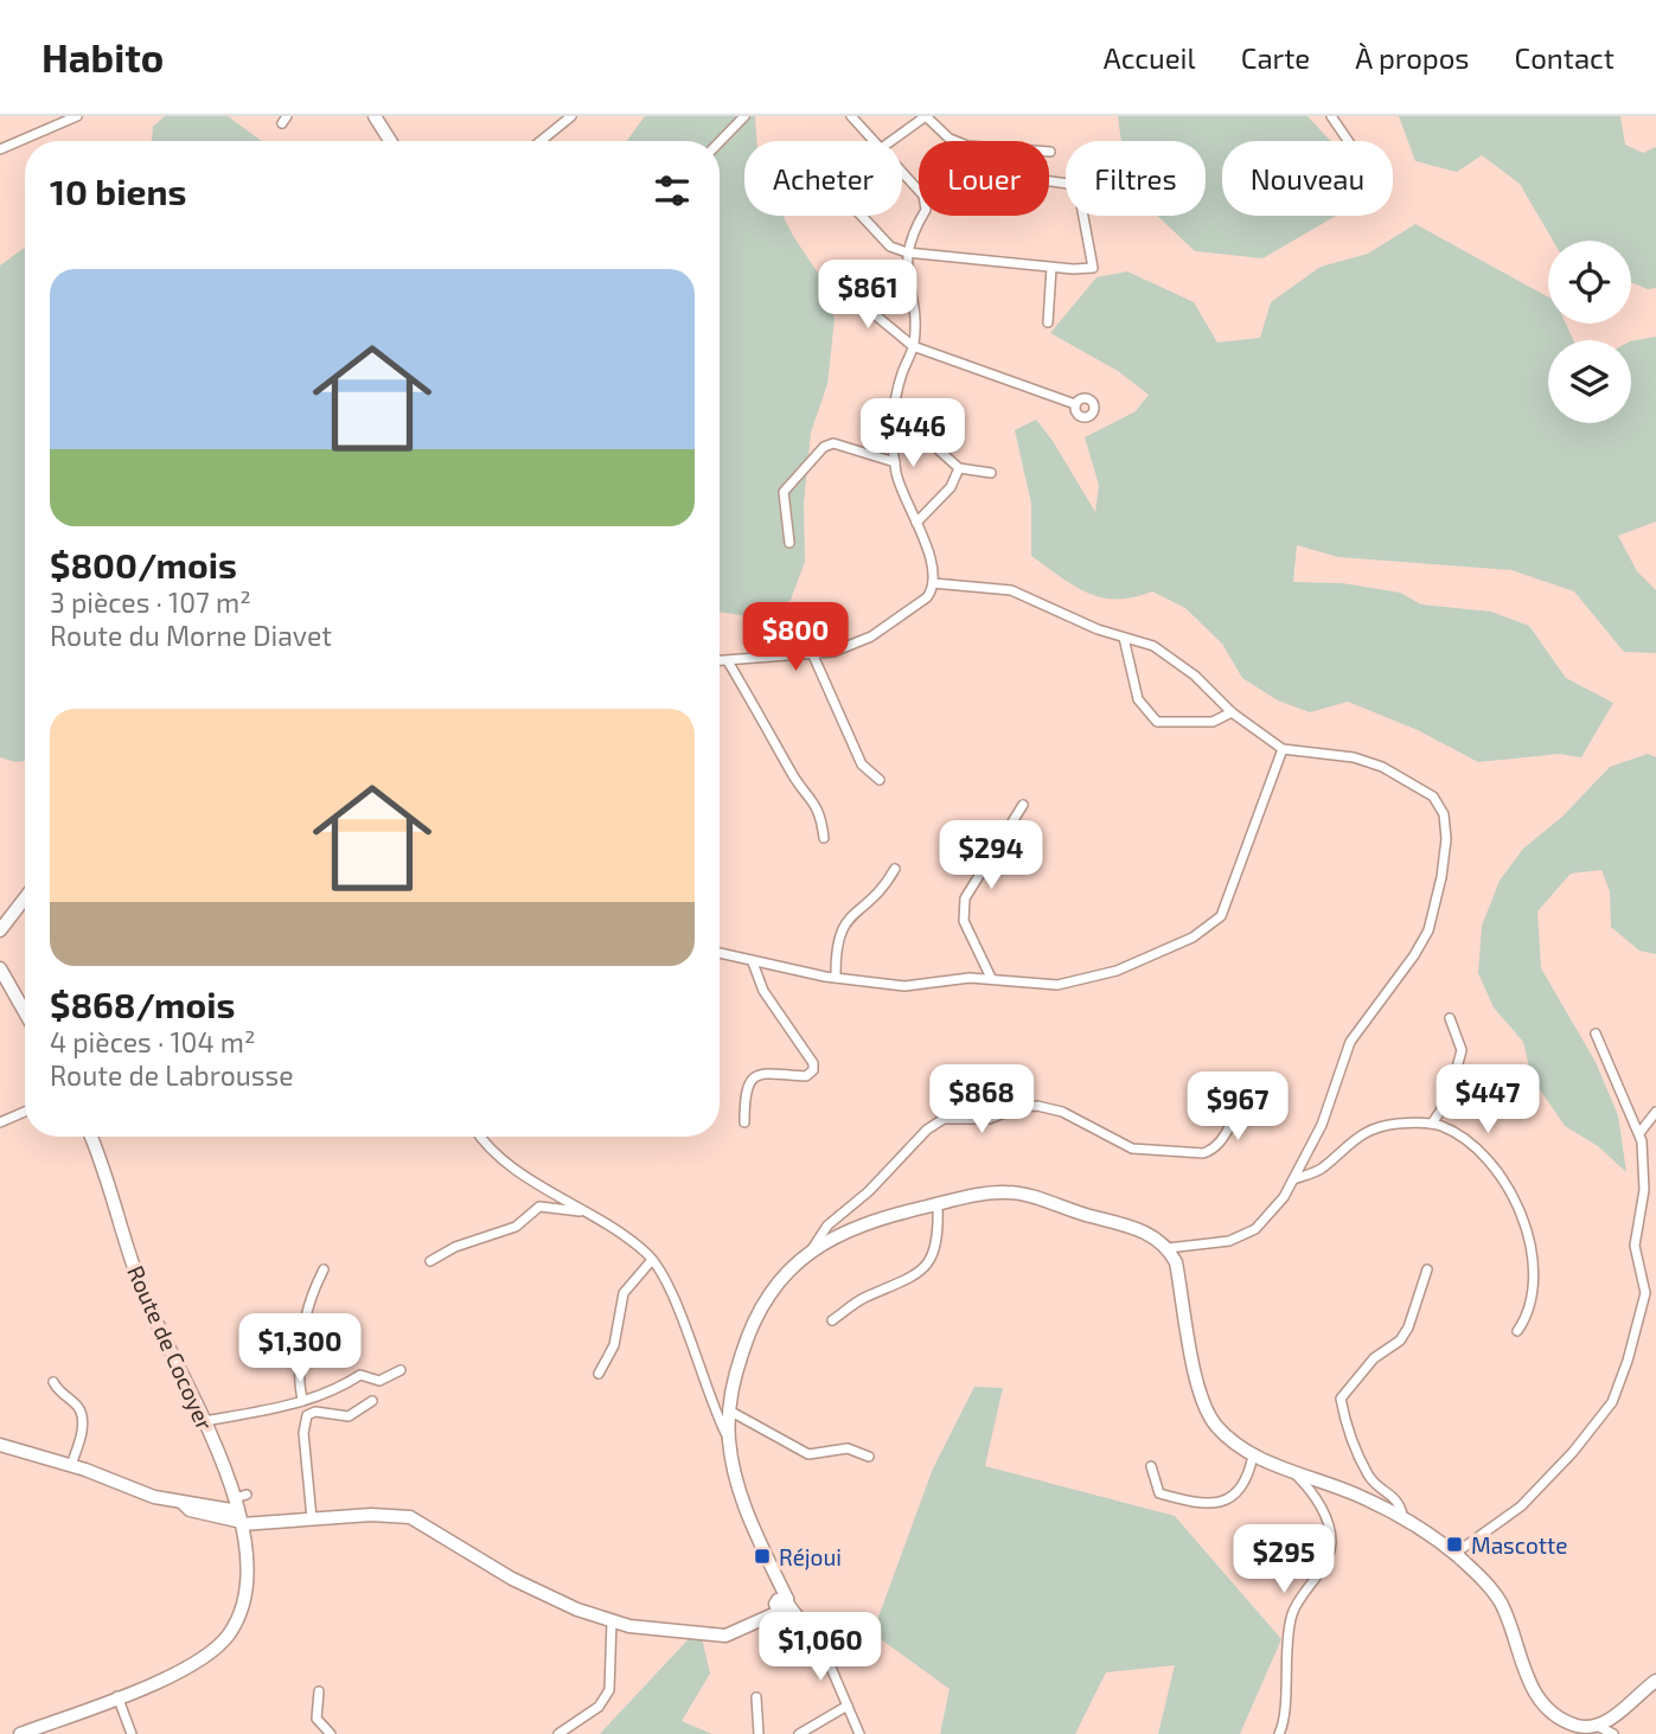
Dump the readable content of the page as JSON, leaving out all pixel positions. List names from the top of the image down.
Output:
{
  "streets": {
    "street": ["Route de Cocoyer"]
  },
  "places": {
    "transit": ["Mascotte", "Réjoui"]
  },
  "page": {
    "header": "Habito",
    "nav": [
      "Accueil",
      "Carte",
      "À propos",
      "Contact"
    ],
    "chip": [
      "Acheter",
      "Louer",
      "Filtres",
      "Nouveau"
    ],
    "heading": "10 biens",
    "list": [
      {
        "name": "$800/mois",
        "note": "3 pièces · 107 m² · Route du Morne Diavet"
      },
      {
        "name": "$868/mois",
        "note": "4 pièces · 104 m² · Route de Labrousse"
      }
    ],
    "price": [
      "$861",
      "$446",
      "$800",
      "$294",
      "$868",
      "$447",
      "$967",
      "$1,300",
      "$295",
      "$1,060"
    ]
  }
}
